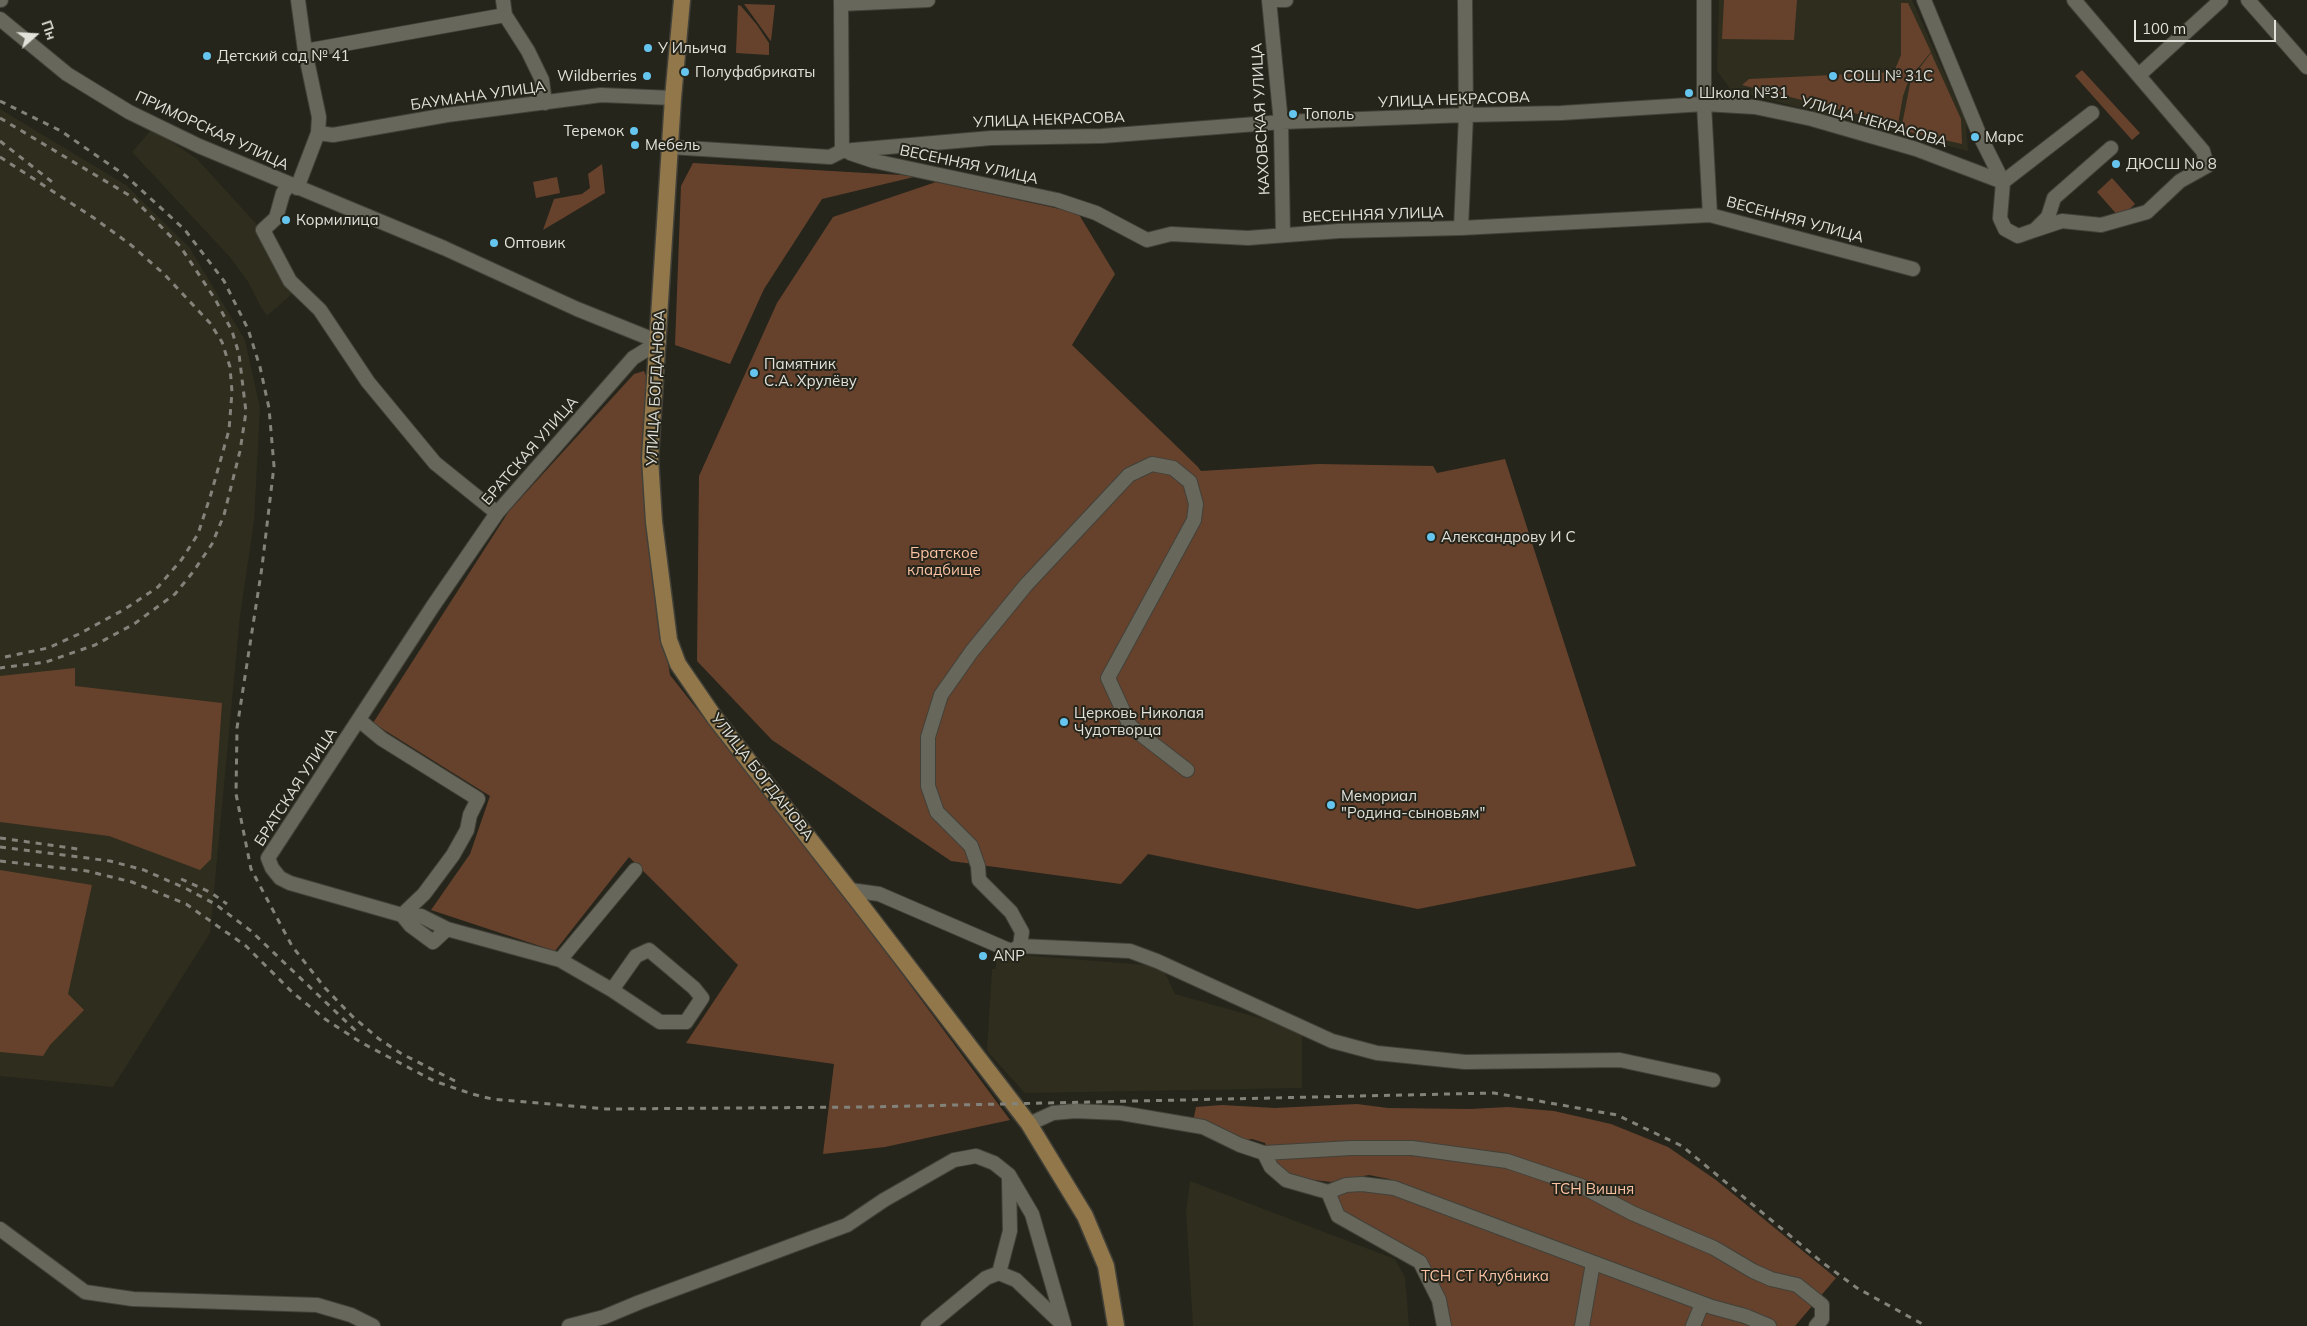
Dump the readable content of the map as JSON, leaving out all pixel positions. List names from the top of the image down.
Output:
{
  "streets": {
    "main road": ["УЛИЦА БОГДАНОВА"],
    "street": [
      "БАУМАНА УЛИЦА",
      "УЛИЦА НЕКРАСОВА",
      "КАХОВСКАЯ УЛИЦА",
      "ПРИМОРСКАЯ УЛИЦА",
      "ВЕСЕННЯЯ УЛИЦА",
      "БРАТСКАЯ УЛИЦА"
    ]
  },
  "crossings": [
    ["БАУМАНА УЛИЦА", "УЛИЦА БОГДАНОВА"],
    ["УЛИЦА НЕКРАСОВА", "КАХОВСКАЯ УЛИЦА"],
    ["УЛИЦА НЕКРАСОВА", "ВЕСЕННЯЯ УЛИЦА"],
    ["УЛИЦА НЕКРАСОВА", "УЛИЦА БОГДАНОВА"],
    ["КАХОВСКАЯ УЛИЦА", "ВЕСЕННЯЯ УЛИЦА"],
    ["ПРИМОРСКАЯ УЛИЦА", "УЛИЦА БОГДАНОВА"],
    ["ПРИМОРСКАЯ УЛИЦА", "БРАТСКАЯ УЛИЦА"],
    ["УЛИЦА БОГДАНОВА", "БРАТСКАЯ УЛИЦА"]
  ],
  "parks": ["Братское кладбище", "ТСН Вишня", "ТСН СТ Клубника"],
  "places": [
    "У Ильича",
    "Детский сад № 41",
    "Полуфабрикаты",
    "Wildberries",
    "СОШ № 31С",
    "Школа №31",
    "Тополь",
    "Теремок",
    "Марс",
    "Мебель",
    "ДЮСШ No 8",
    "Кормилица",
    "Оптовик",
    "Памятник С.А. Хрулёву",
    "Александрову И С",
    "Церковь Николая Чудотворца",
    "Мемориал \"Родина-сыновьям\"",
    "ANP"
  ],
  "scale_bar": "100 m",
  "north": "right"
}
